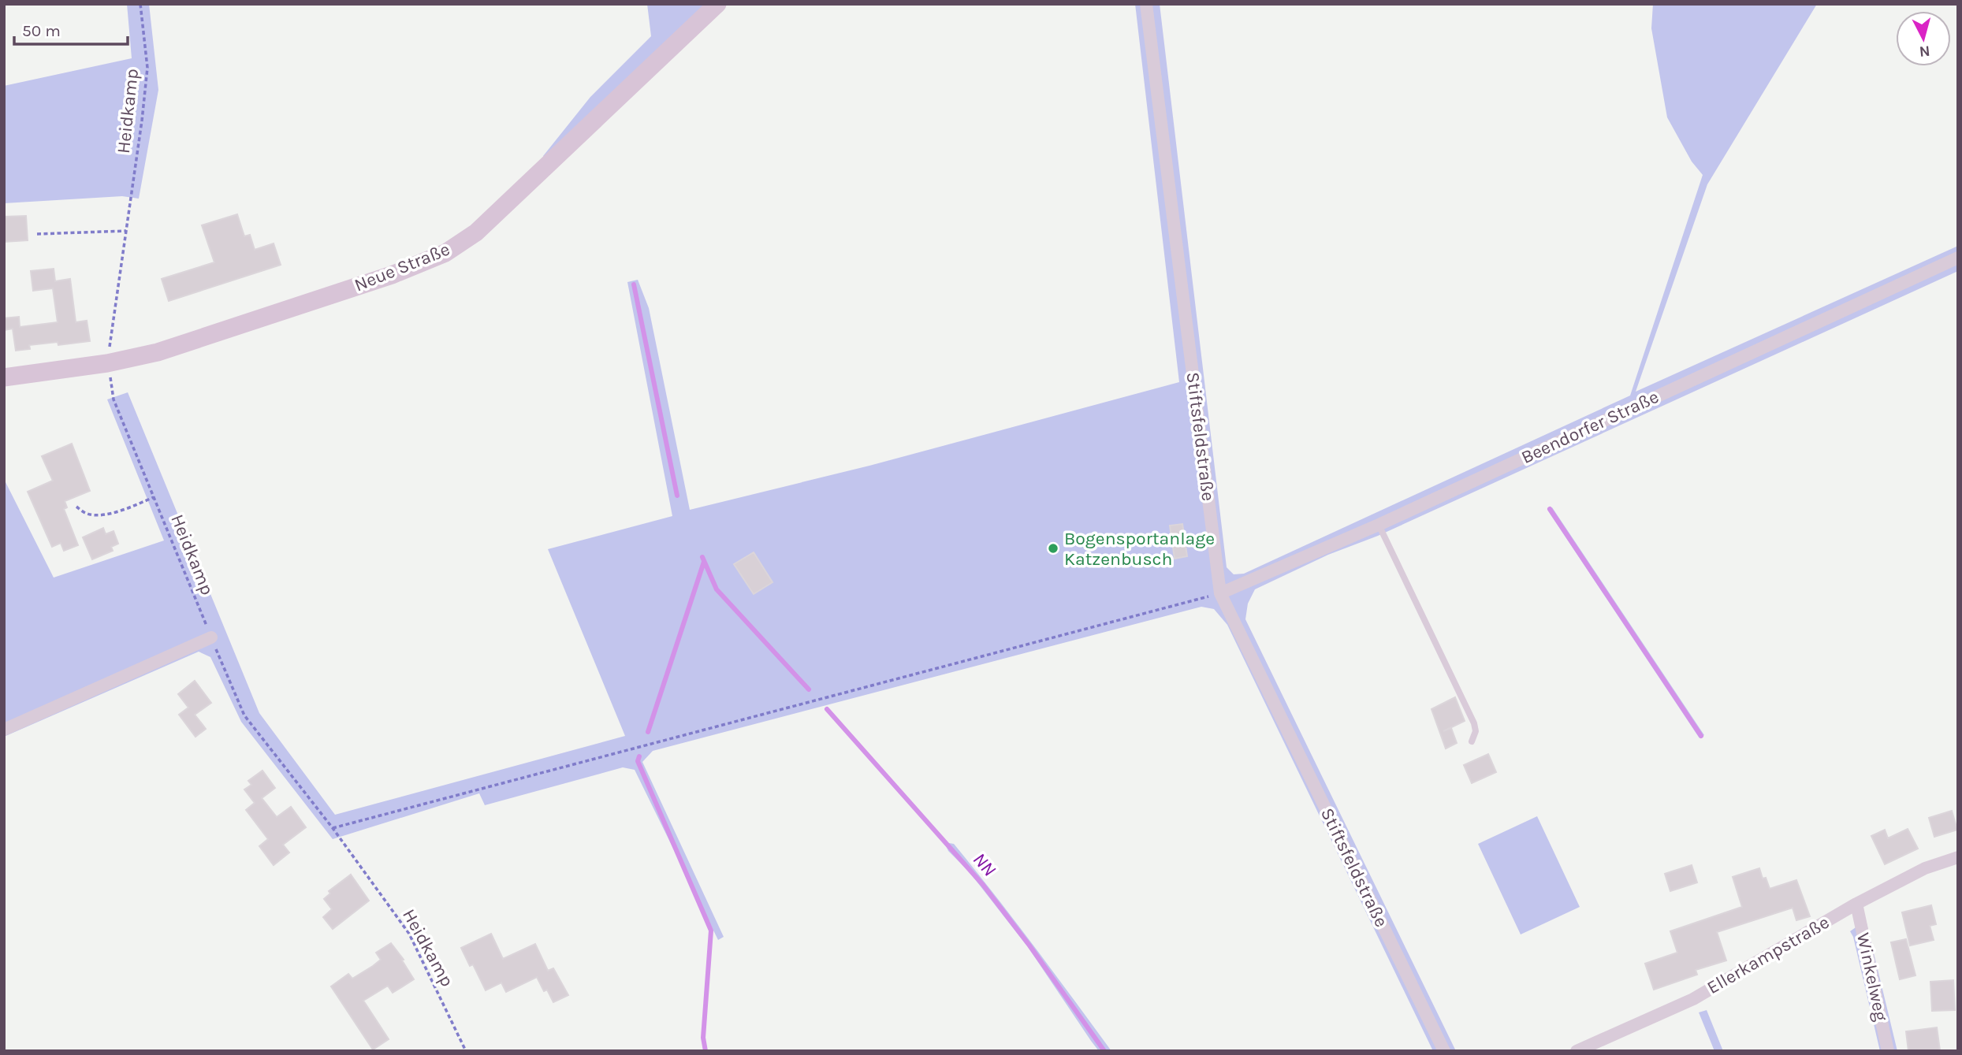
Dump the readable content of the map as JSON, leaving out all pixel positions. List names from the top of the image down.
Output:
{
  "streets": {
    "street": [
      "Neue Straße",
      "Beendorfer Straße",
      "Stiftsfeldstraße",
      "Ellerkampstraße",
      "Winkelweg"
    ],
    "path": ["Heidkamp"]
  },
  "crossings": [
    ["Heidkamp", "Neue Straße"],
    ["Beendorfer Straße", "Stiftsfeldstraße"],
    ["Ellerkampstraße", "Winkelweg"]
  ],
  "water": ["NN"],
  "places": ["Bogensportanlage Katzenbusch"],
  "scale_bar": "50 m",
  "north": "bottom"
}
